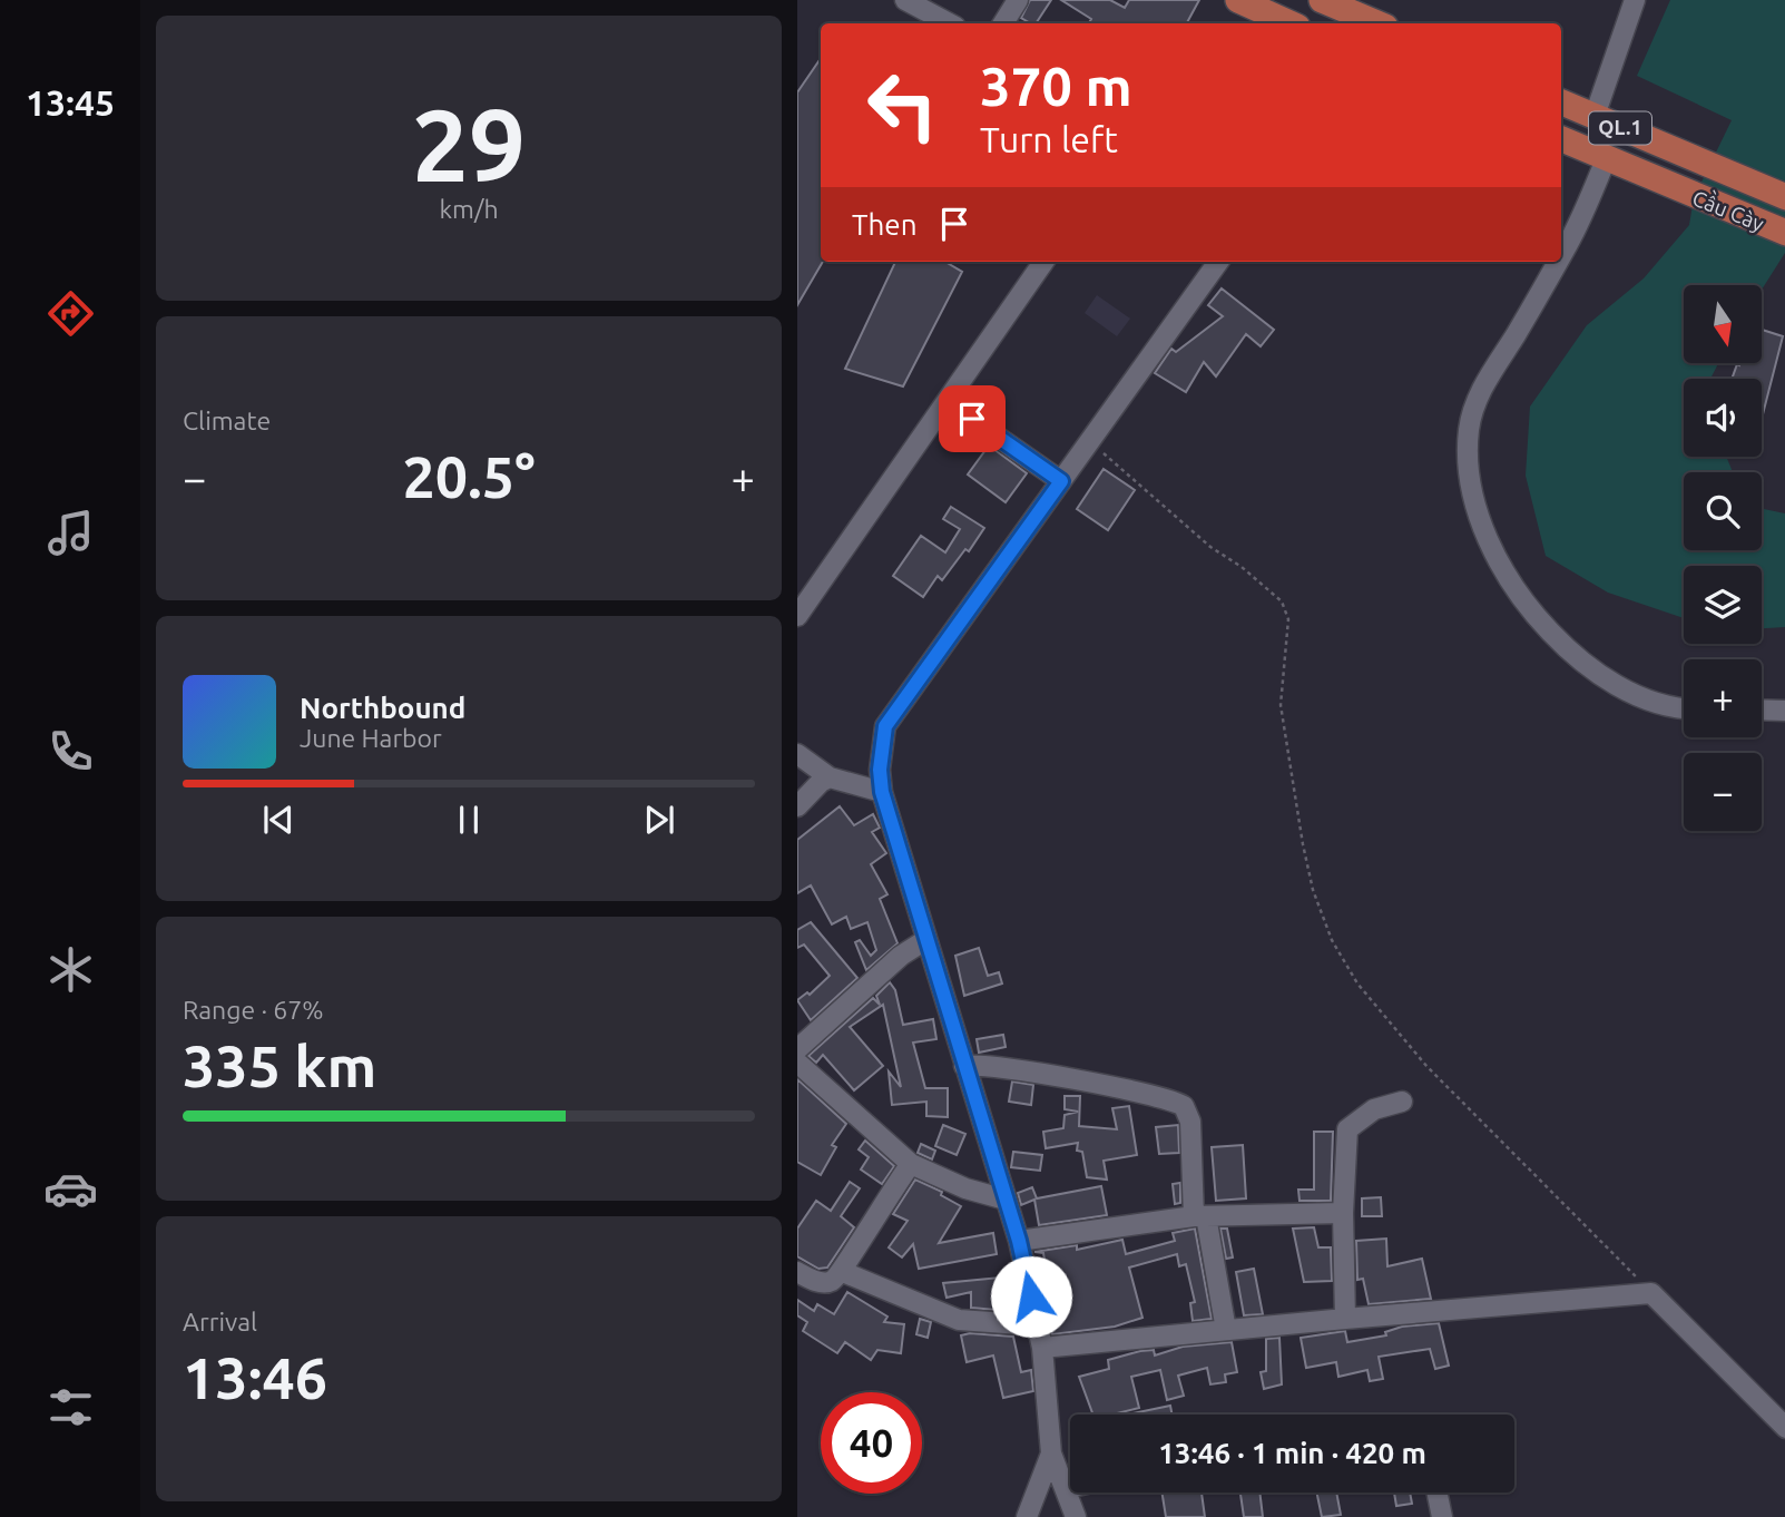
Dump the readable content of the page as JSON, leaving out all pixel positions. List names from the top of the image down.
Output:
{
  "streets": {
    "main road": ["QL.1", "Cầu Cày"]
  },
  "crossings": [
    ["QL.1", "Cầu Cày"]
  ],
  "north": "bottom",
  "page": {
    "tabs": "13:45",
    "tile": [
      ["29", "km/h"],
      "Climate",
      ["Range · 67%", "335 km"],
      ["Arrival", "13:46"]
    ],
    "turn": ["370 m", "Turn left"],
    "then": "Then",
    "map_buttons": ["+", "−"],
    "heat": ["−", "20.5°", "+"],
    "song": ["Northbound", "June Harbor"],
    "limit": "40",
    "trip": "13:46 · 1 min · 420 m"
  }
}
